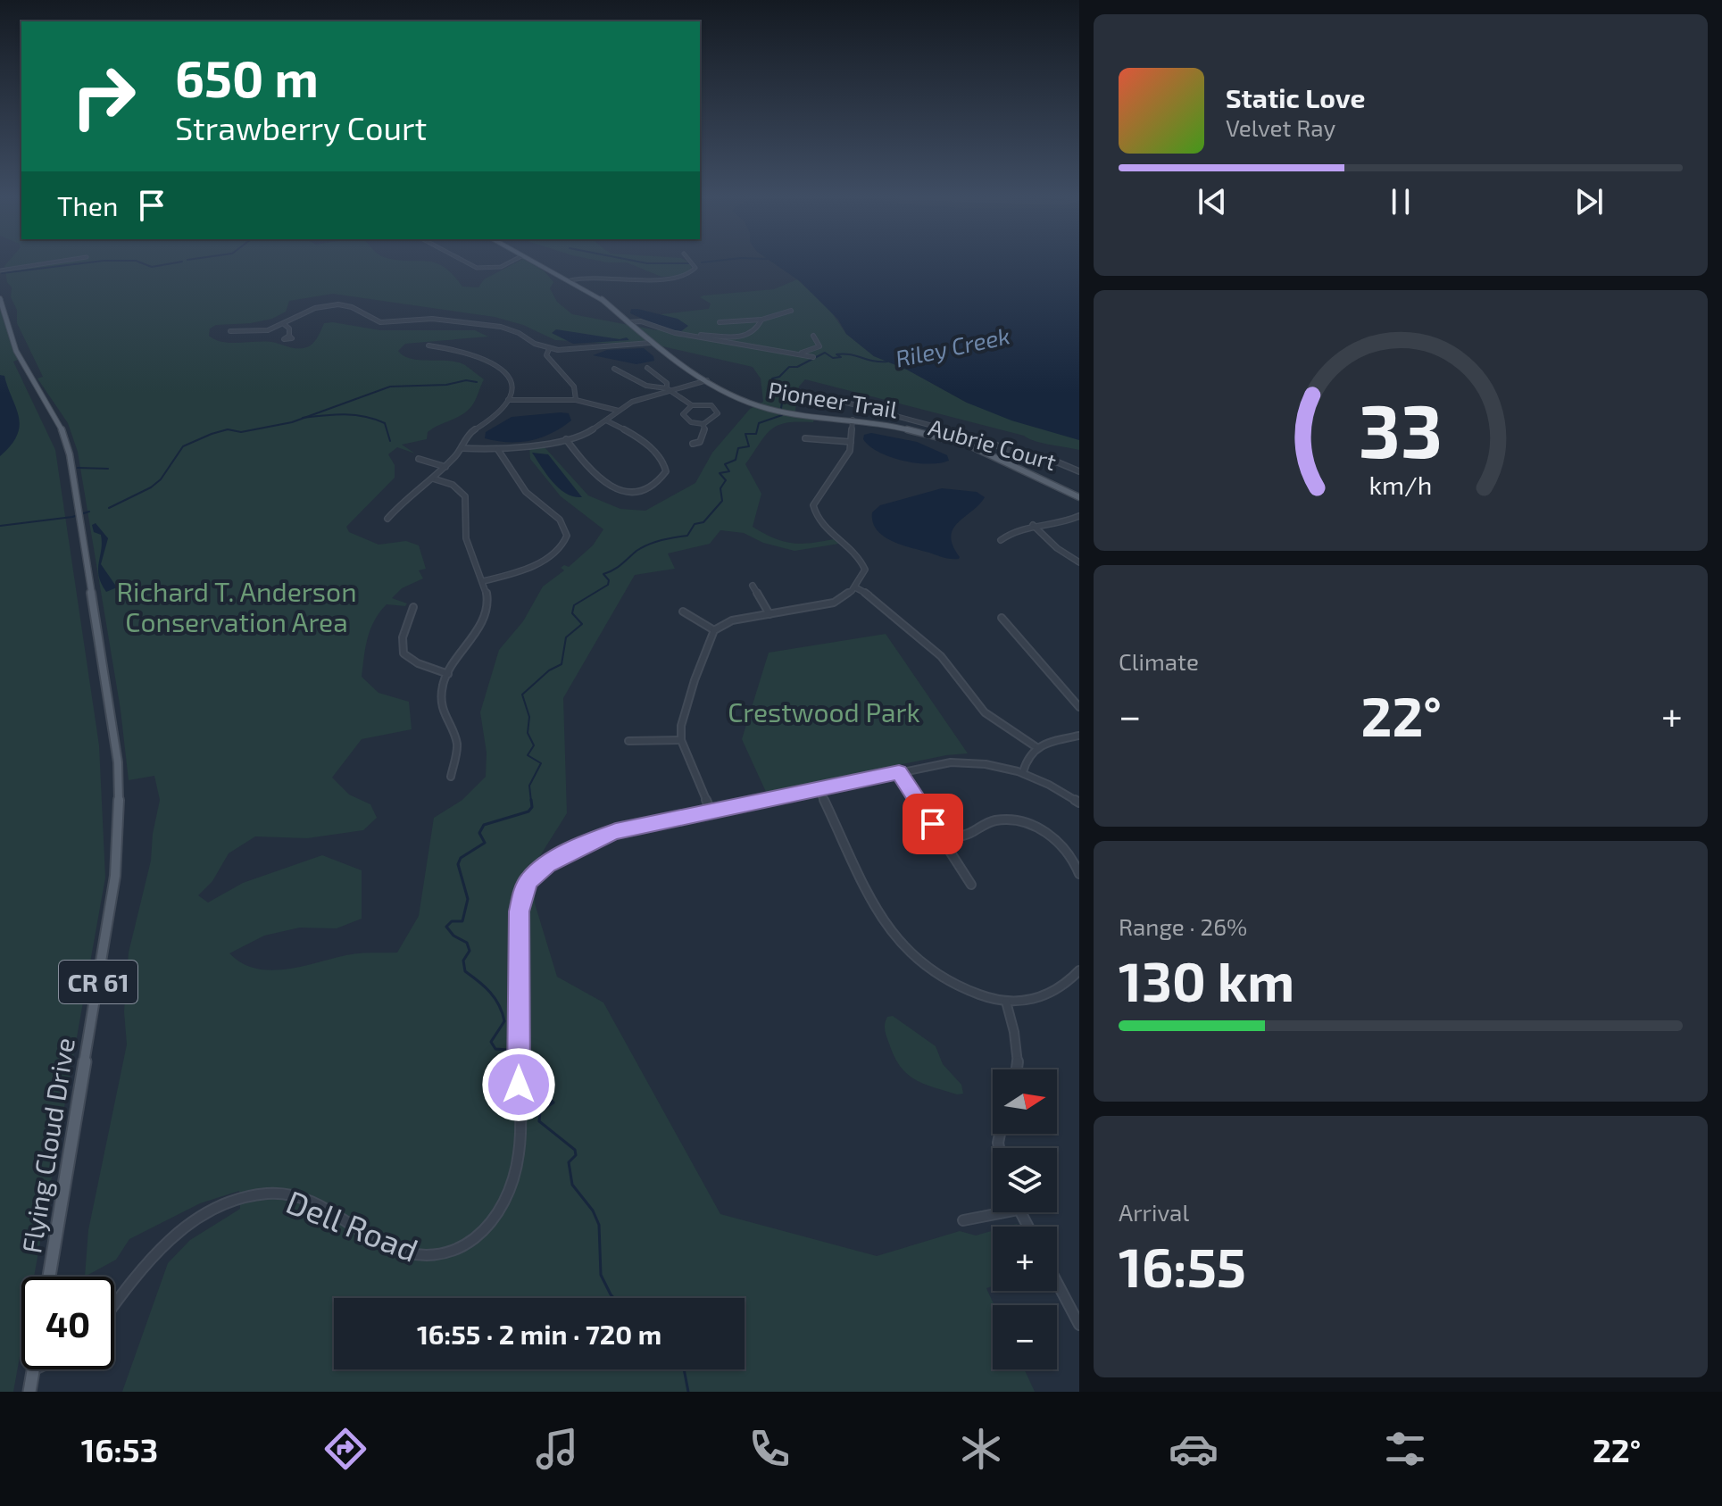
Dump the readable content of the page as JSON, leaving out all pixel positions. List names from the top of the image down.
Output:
{
  "streets": {
    "main road": ["Pioneer Trail", "CR 61", "Flying Cloud Drive"],
    "street": ["Aubrie Court", "Dell Road"]
  },
  "water": ["Riley Creek"],
  "parks": ["Richard T. Anderson Conservation Area", "Crestwood Park"],
  "north": "right",
  "page": {
    "turn": ["650 m", "Strawberry Court"],
    "song": ["Static Love", "Velvet Ray"],
    "then": "Then",
    "tile": [
      "Climate",
      ["Range · 26%", "130 km"],
      ["Arrival", "16:55"]
    ],
    "heat": ["−", "22°", "+"],
    "map_buttons": ["+", "−"],
    "limit": "40",
    "trip": "16:55 · 2 min · 720 m",
    "tabs": ["16:53", "22°"],
    "gauge": ["33", "km/h"]
  }
}
